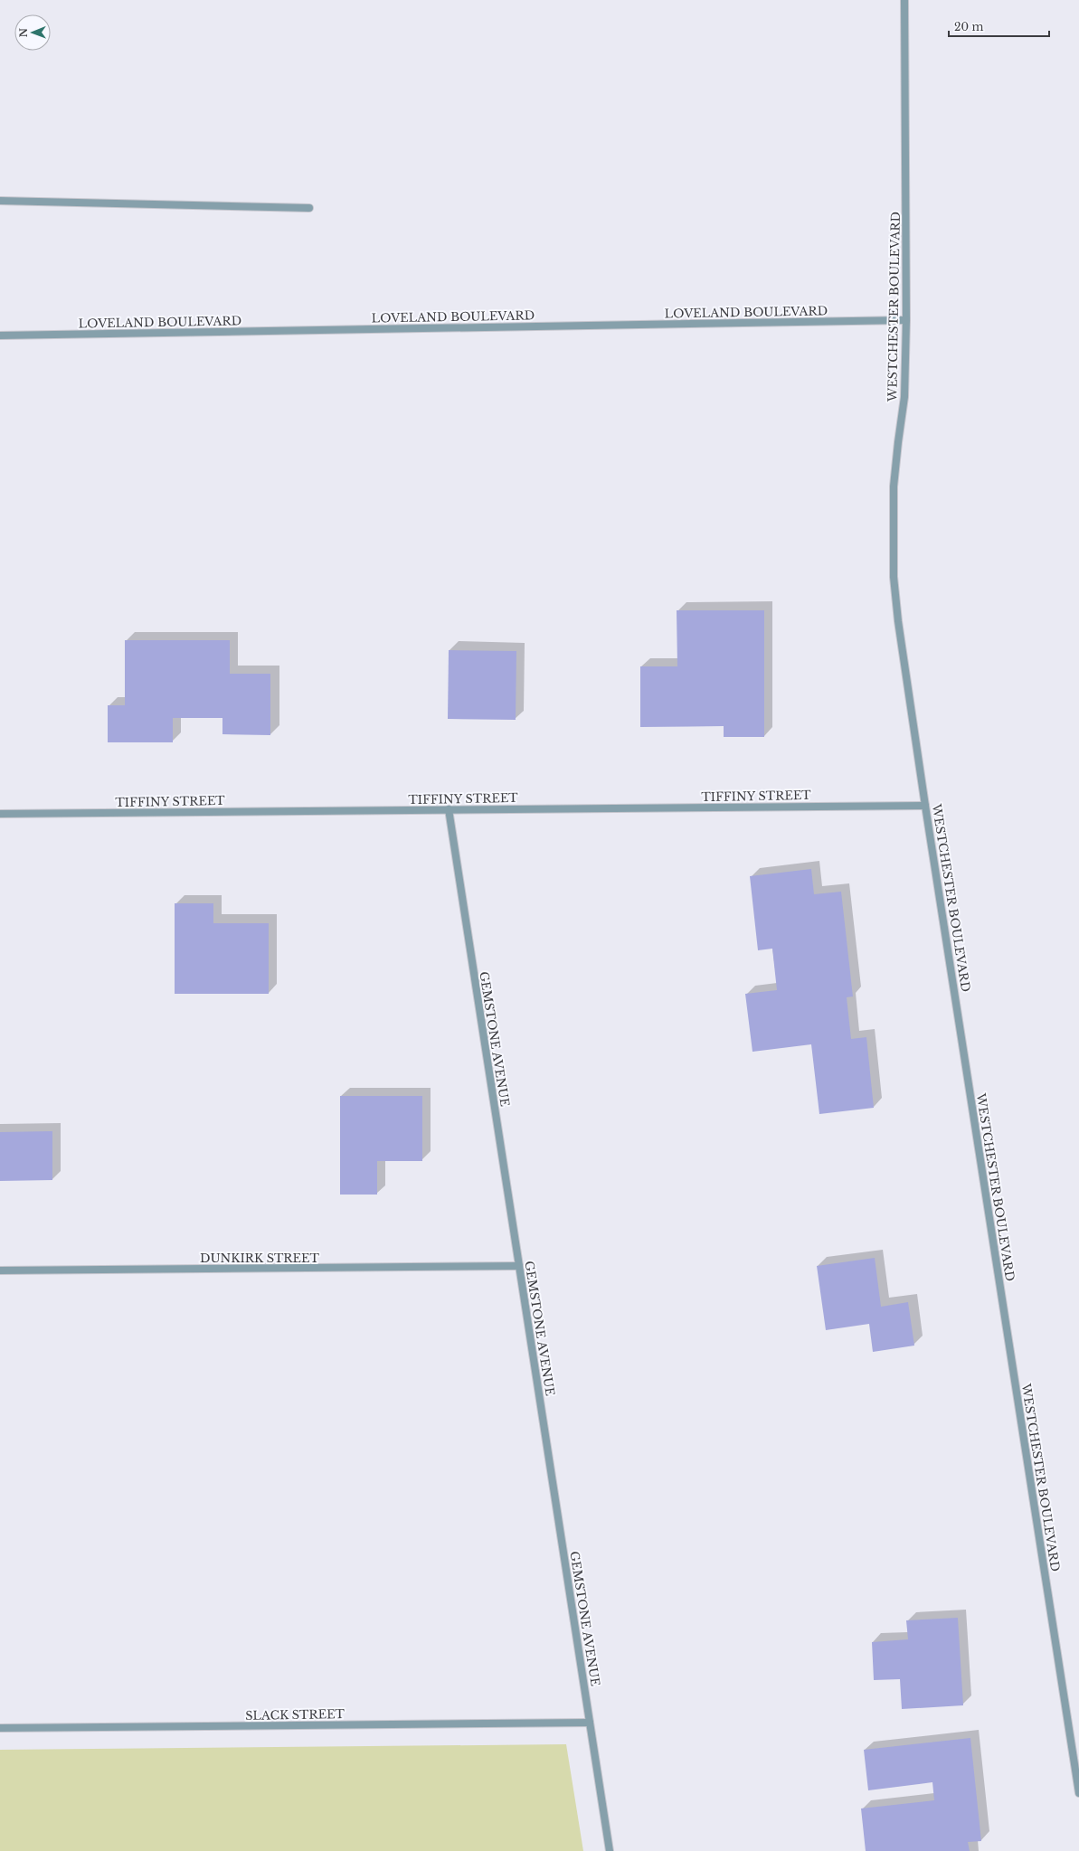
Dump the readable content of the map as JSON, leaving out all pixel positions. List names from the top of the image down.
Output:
{
  "streets": {
    "street": [
      "WESTCHESTER BOULEVARD",
      "LOVELAND BOULEVARD",
      "TIFFINY STREET",
      "GEMSTONE AVENUE",
      "DUNKIRK STREET",
      "SLACK STREET"
    ]
  },
  "crossings": [
    ["WESTCHESTER BOULEVARD", "LOVELAND BOULEVARD"],
    ["WESTCHESTER BOULEVARD", "TIFFINY STREET"],
    ["TIFFINY STREET", "GEMSTONE AVENUE"],
    ["GEMSTONE AVENUE", "DUNKIRK STREET"],
    ["GEMSTONE AVENUE", "SLACK STREET"]
  ],
  "scale_bar": "20 m",
  "north": "left"
}
